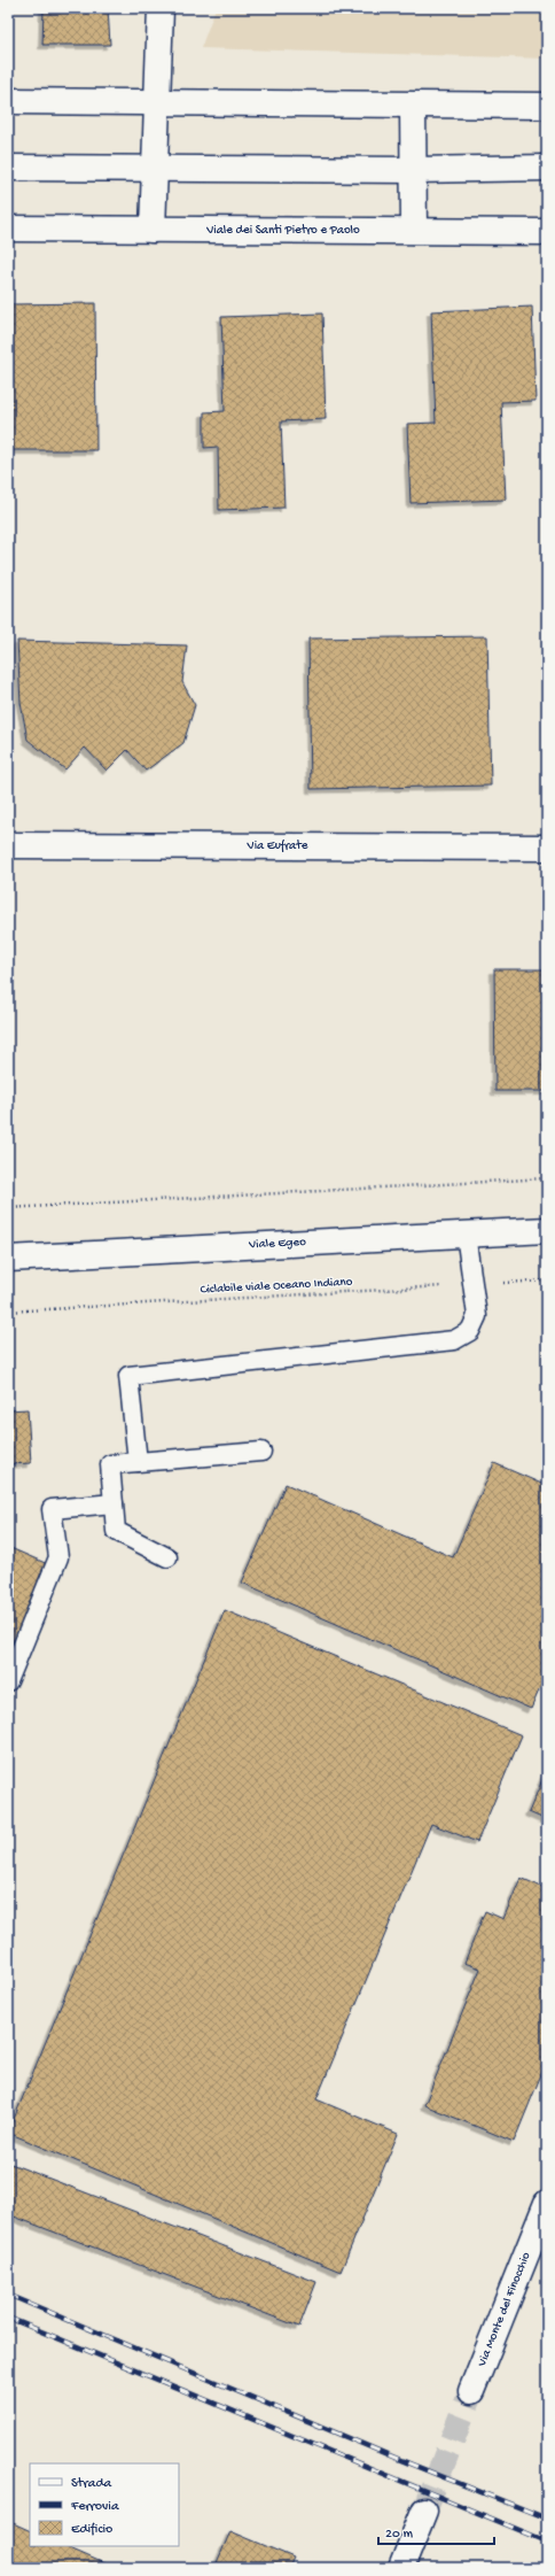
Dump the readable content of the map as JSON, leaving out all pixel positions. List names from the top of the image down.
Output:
{
  "streets": {
    "street": [
      "Viale dei Santi Pietro e Paolo",
      "Via Eufrate",
      "Viale Egeo",
      "Via Monte del Finocchio"
    ],
    "path": ["Ciclabile viale Oceano Indiano"]
  },
  "legend": ["Strada", "Ferrovia", "Edificio"],
  "scale_bar": "20 m"
}
